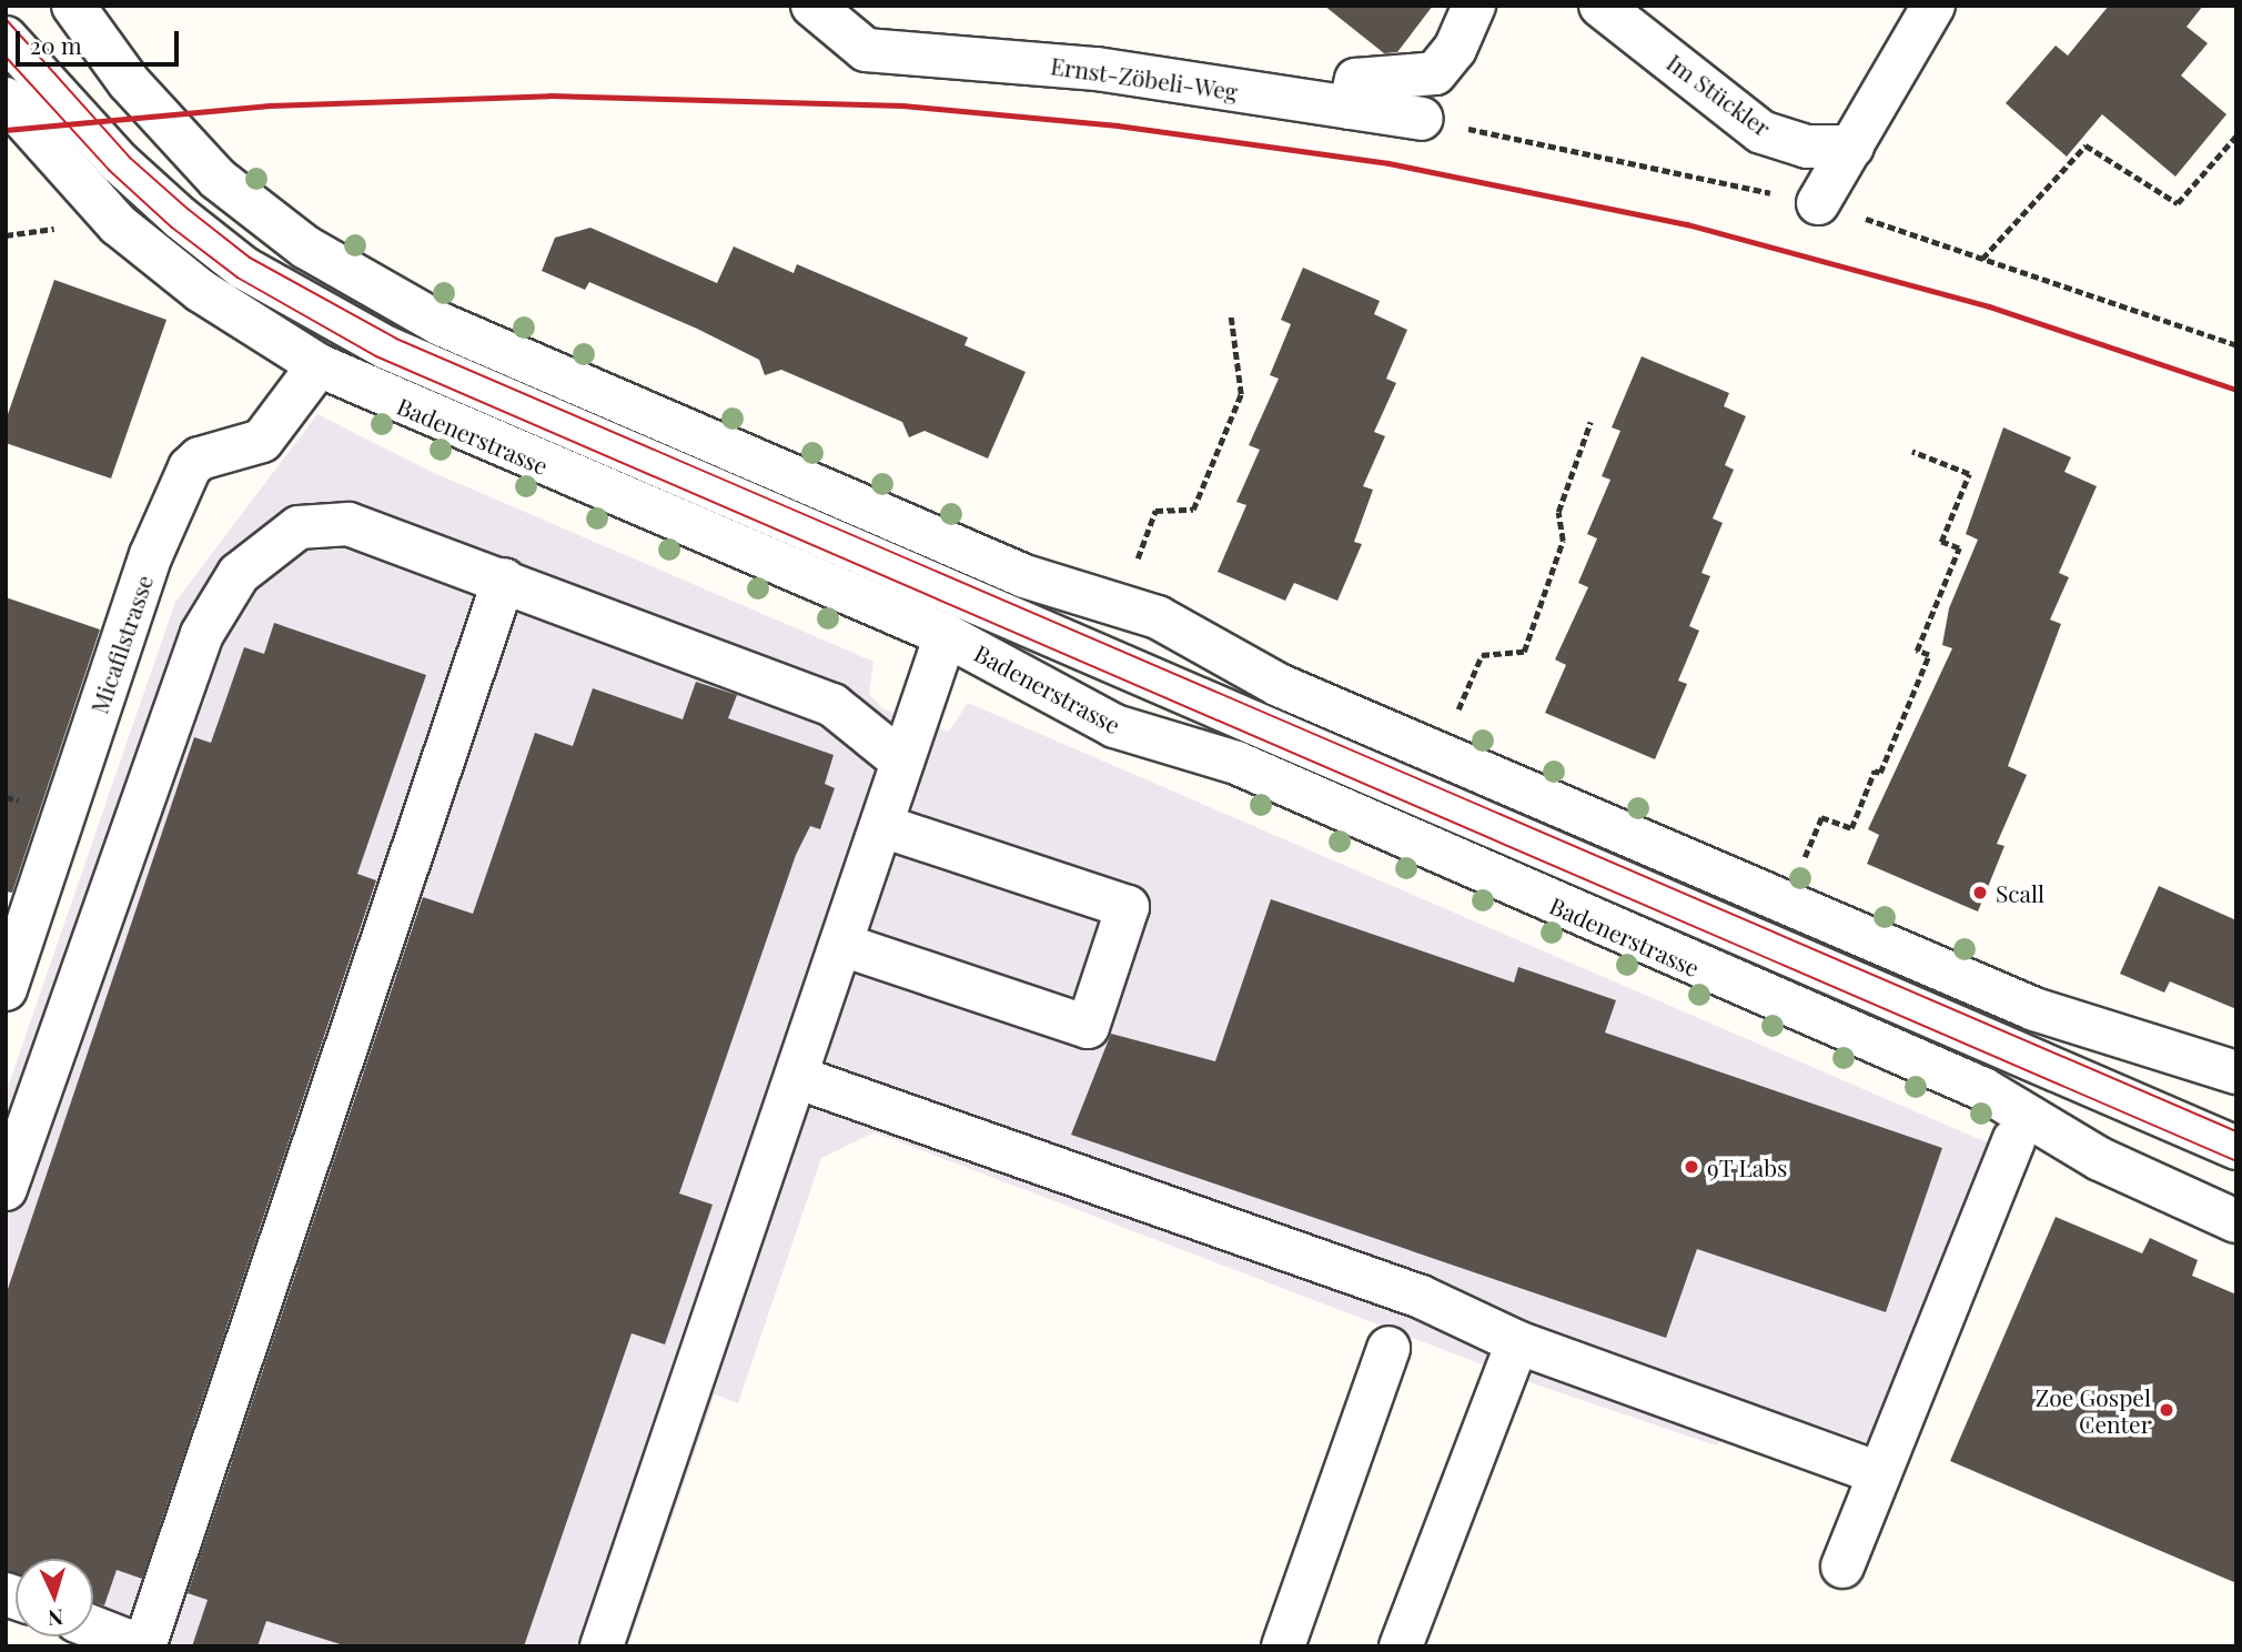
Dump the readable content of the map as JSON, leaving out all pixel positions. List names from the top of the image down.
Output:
{
  "streets": {
    "street": [
      "Ernst-Zöbeli-Weg",
      "Im Stückler",
      "Badenerstrasse",
      "Micafilstrasse"
    ]
  },
  "crossings": [
    ["Badenerstrasse", "Micafilstrasse"]
  ],
  "places": ["Scall", "9T Labs", "Zoe Gospel Center"],
  "scale_bar": "20 m",
  "north": "bottom"
}
